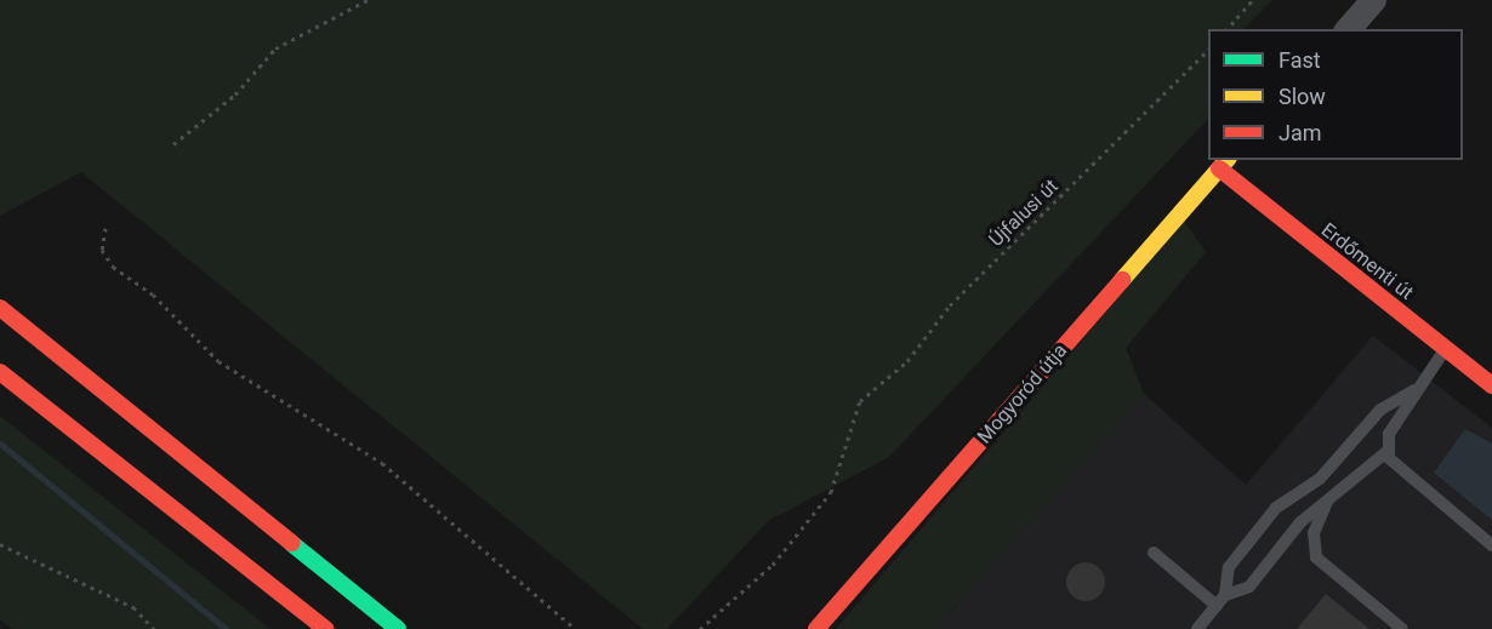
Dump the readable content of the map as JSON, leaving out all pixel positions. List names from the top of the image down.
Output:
{
  "streets": {
    "main road": ["Erdőmenti út", "Mogyoród útja"],
    "path": ["Újfalusi út"]
  },
  "crossings": [
    ["Erdőmenti út", "Mogyoród útja"]
  ],
  "legend": ["Fast", "Slow", "Jam"]
}
